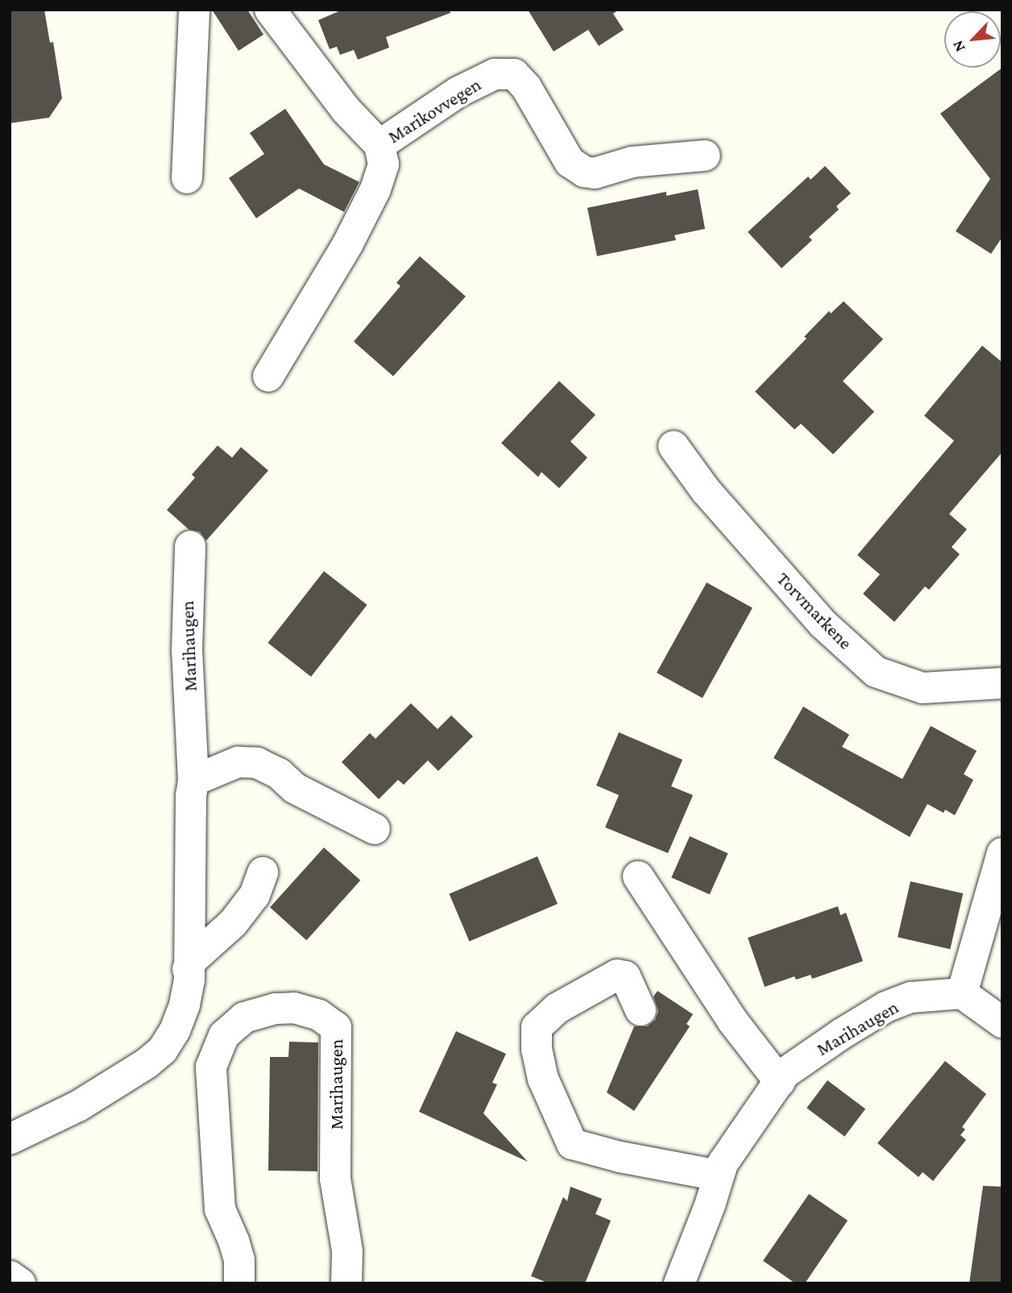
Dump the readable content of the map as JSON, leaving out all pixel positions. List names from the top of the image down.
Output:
{
  "streets": {
    "street": ["Marikovvegen", "Torvmarkene", "Marihaugen"]
  },
  "north": "bottom left"
}
